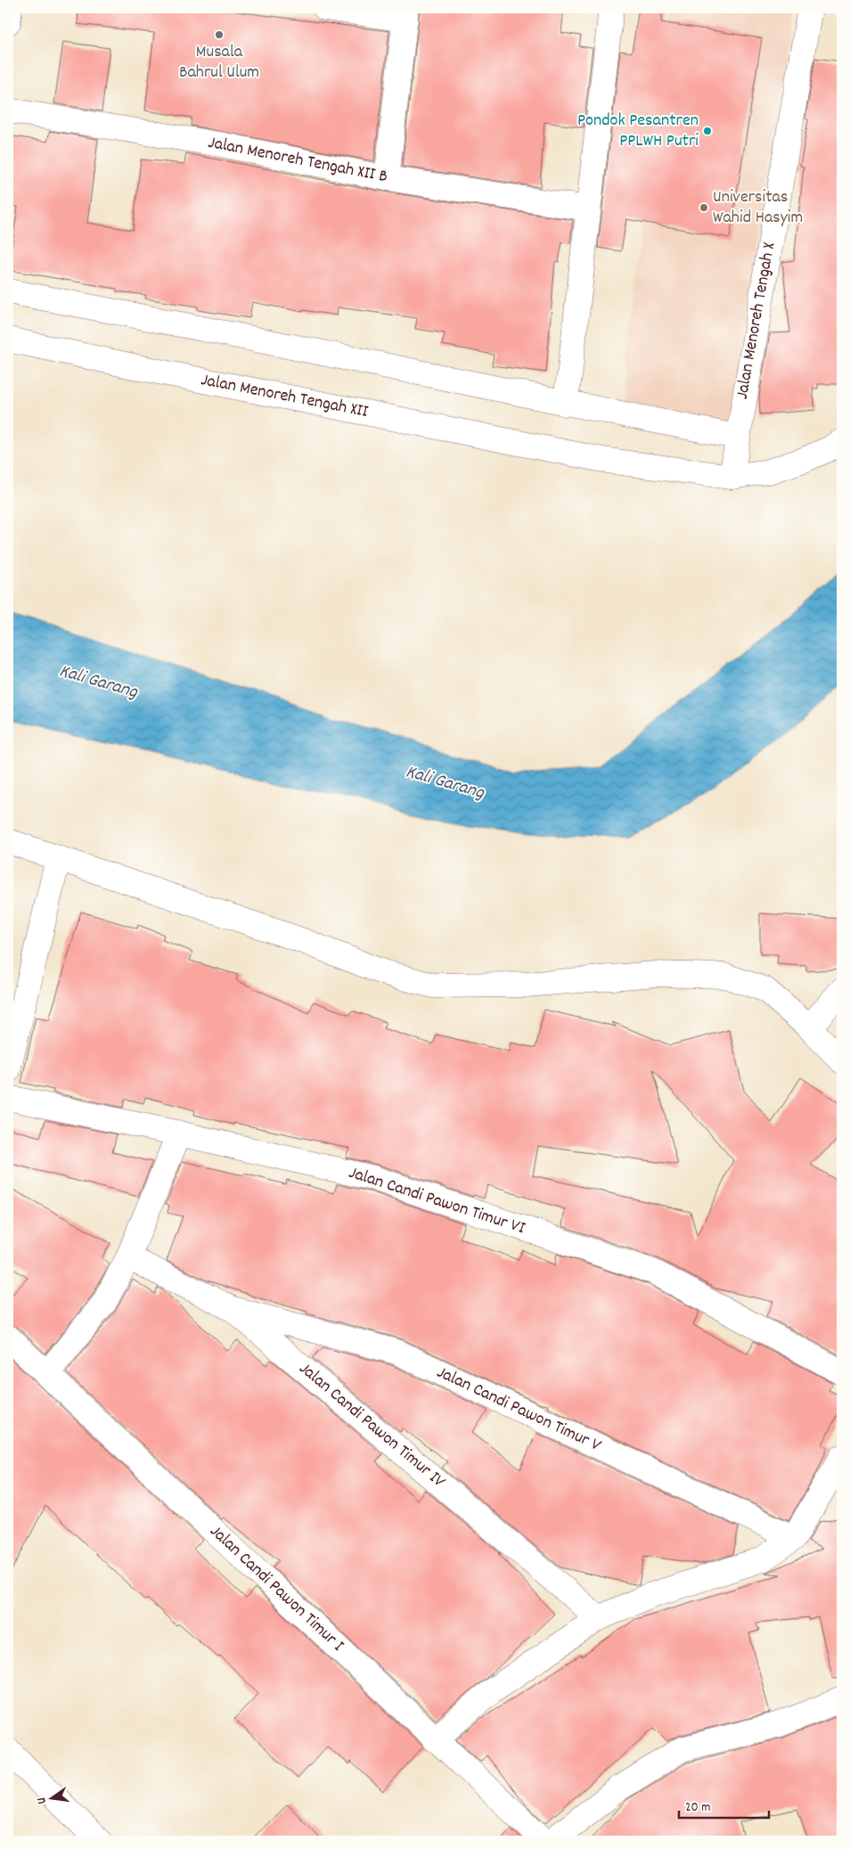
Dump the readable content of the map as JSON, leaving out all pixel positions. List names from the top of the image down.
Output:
{
  "streets": {
    "street": [
      "Jalan Menoreh Tengah XII B",
      "Jalan Menoreh Tengah X",
      "Jalan Menoreh Tengah XII",
      "Jalan Candi Pawon Timur VI",
      "Jalan Candi Pawon Timur V",
      "Jalan Candi Pawon Timur IV",
      "Jalan Candi Pawon Timur I"
    ]
  },
  "crossings": [
    ["Jalan Menoreh Tengah X", "Jalan Menoreh Tengah XII"],
    ["Jalan Candi Pawon Timur V", "Jalan Candi Pawon Timur IV"]
  ],
  "water": ["Kali Garang"],
  "places": ["Musala Bahrul Ulum", "Pondok Pesantren PPLWH Putri", "Universitas Wahid Hasyim"],
  "scale_bar": "20 m",
  "north": "left"
}
